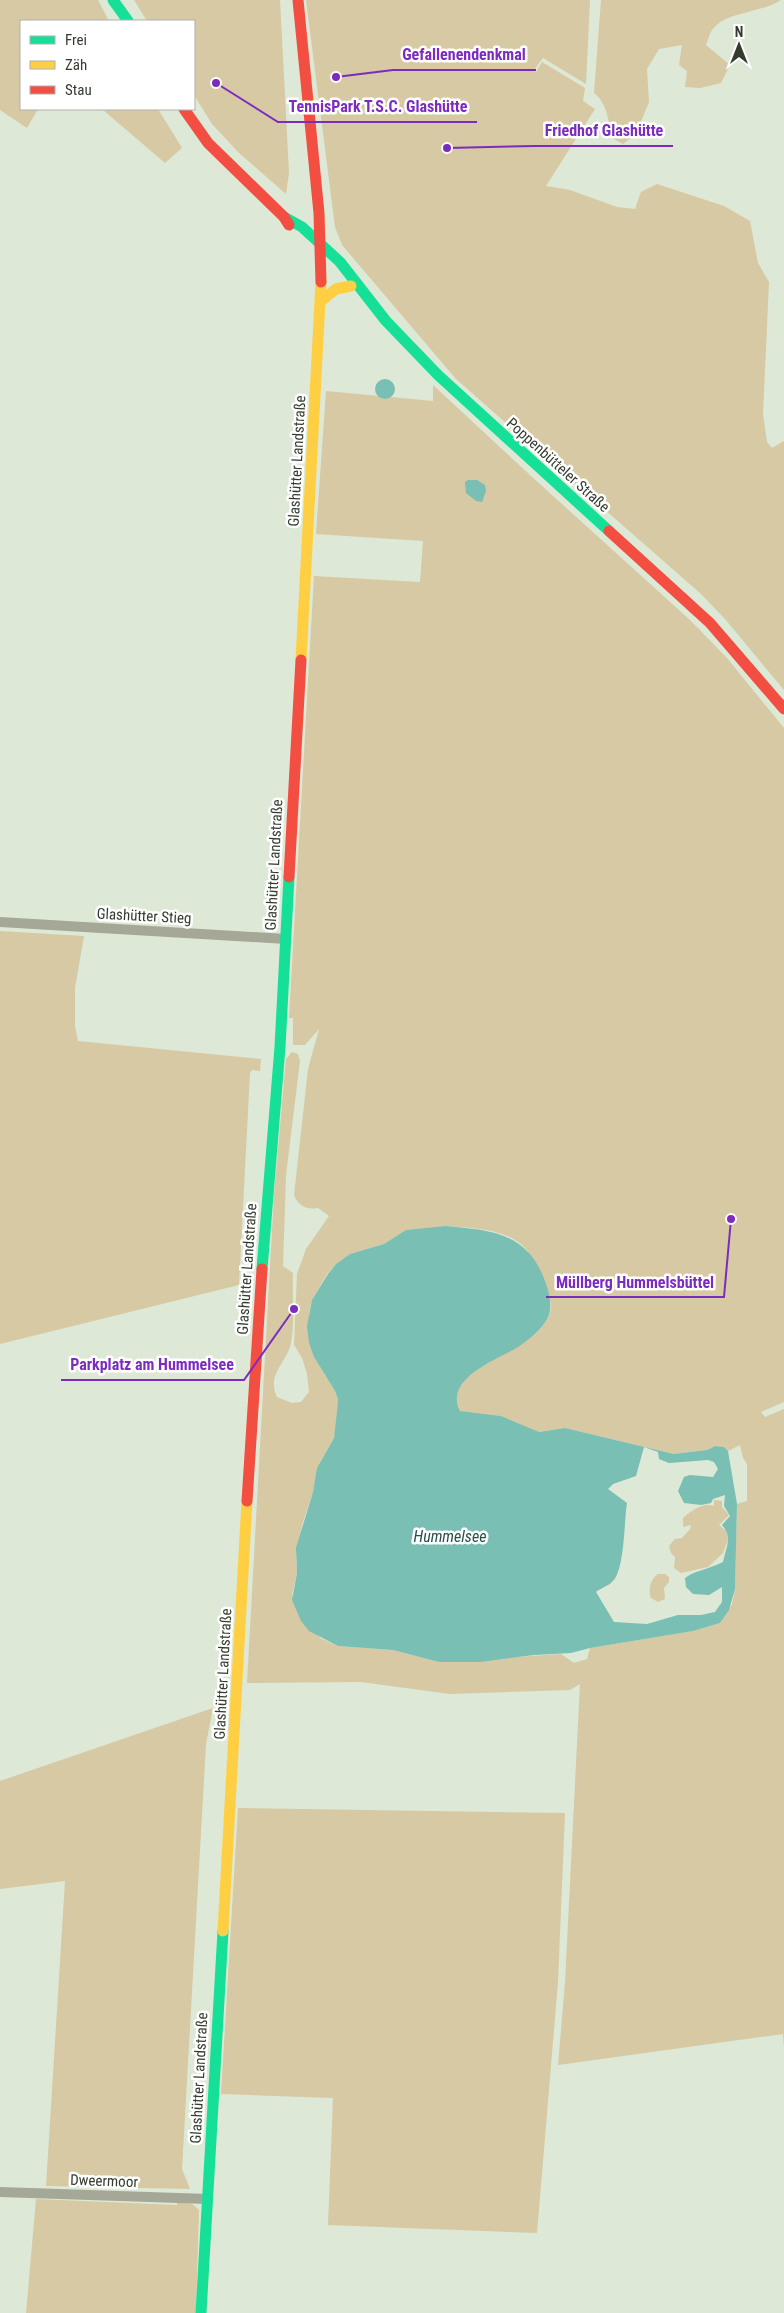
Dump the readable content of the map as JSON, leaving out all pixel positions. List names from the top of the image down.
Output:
{
  "streets": {
    "street": [
      "Glashütter Landstraße",
      "Poppenbütteler Straße",
      "Glashütter Stieg",
      "Dweermoor"
    ]
  },
  "crossings": [
    ["Glashütter Landstraße", "Poppenbütteler Straße"],
    ["Glashütter Landstraße", "Glashütter Stieg"],
    ["Glashütter Landstraße", "Dweermoor"]
  ],
  "water": ["Hummelsee"],
  "places": [
    "Gefallenendenkmal",
    "TennisPark T.S.C. Glashütte",
    "Friedhof Glashütte",
    "Müllberg Hummelsbüttel",
    "Parkplatz am Hummelsee"
  ],
  "legend": ["Frei", "Zäh", "Stau"],
  "north": "top"
}
